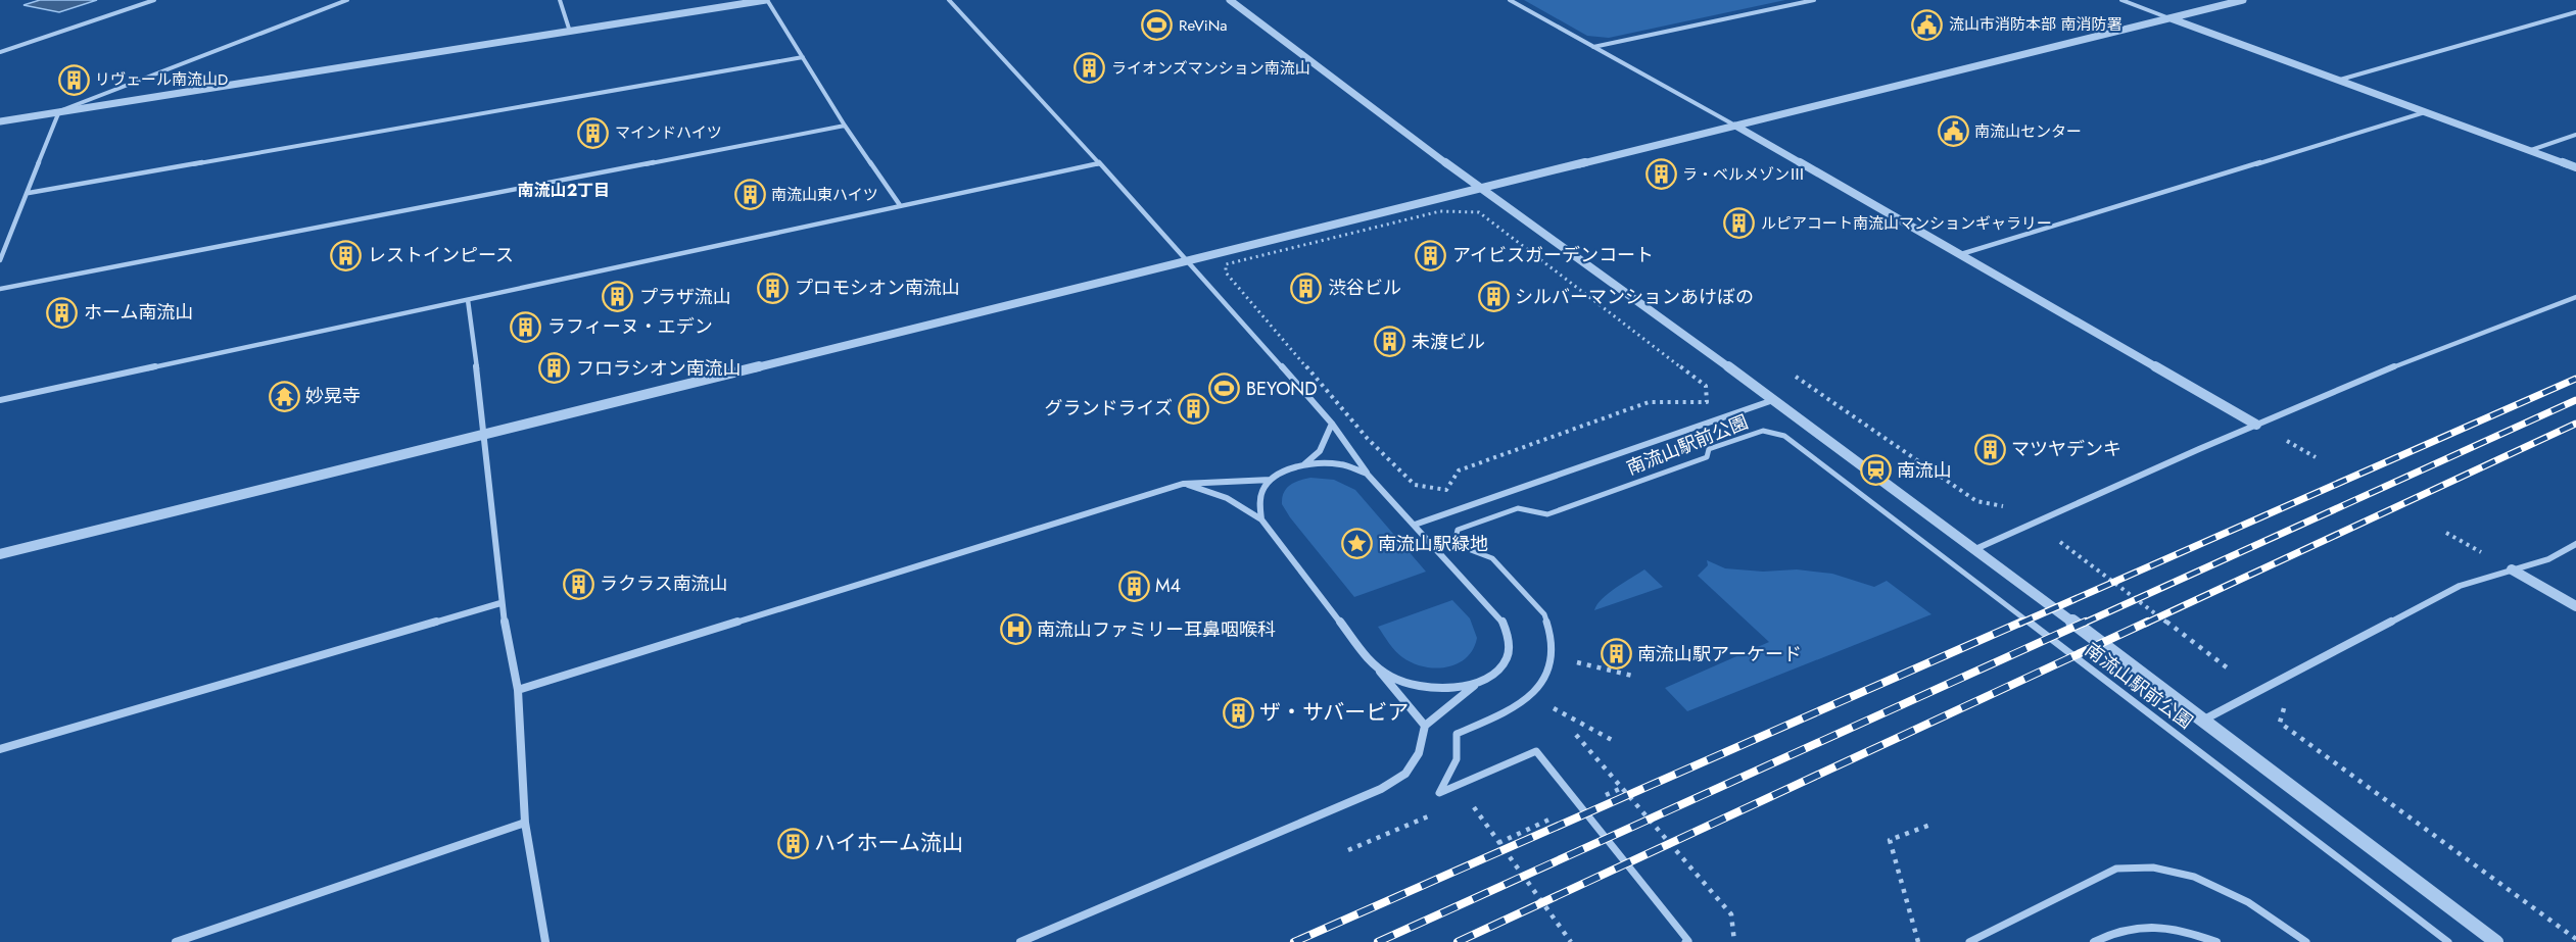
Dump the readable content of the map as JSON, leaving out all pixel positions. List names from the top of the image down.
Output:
{
  "streets": {
    "street": ["南流山駅前公園"]
  },
  "districts": ["南流山2丁目"],
  "places": {
    "public building": ["流山市消防本部 南消防署", "南流山センター"],
    "sports": ["ReViNa", "BEYOND"],
    "building": [
      "ライオンズマンション南流山",
      "リヴェール南流山D",
      "マインドハイツ",
      "ラ・ベルメゾンⅢ",
      "南流山東ハイツ",
      "ルピアコート南流山マンションギャラリー",
      "レストインピース",
      "アイビスガーデンコート",
      "プロモシオン南流山",
      "渋谷ビル",
      "プラザ流山",
      "シルバーマンションあけぼの",
      "ホーム南流山",
      "ラフィーヌ・エデン",
      "未渡ビル",
      "フロラシオン南流山",
      "グランドライズ",
      "マツヤデンキ",
      "ラクラス南流山",
      "M4",
      "南流山駅アーケード",
      "ザ・サバービア",
      "ハイホーム流山"
    ],
    "temple": ["妙晃寺"],
    "station": ["南流山"],
    "place": ["南流山駅緑地"],
    "hospital": ["南流山ファミリー耳鼻咽喉科"]
  }
}
